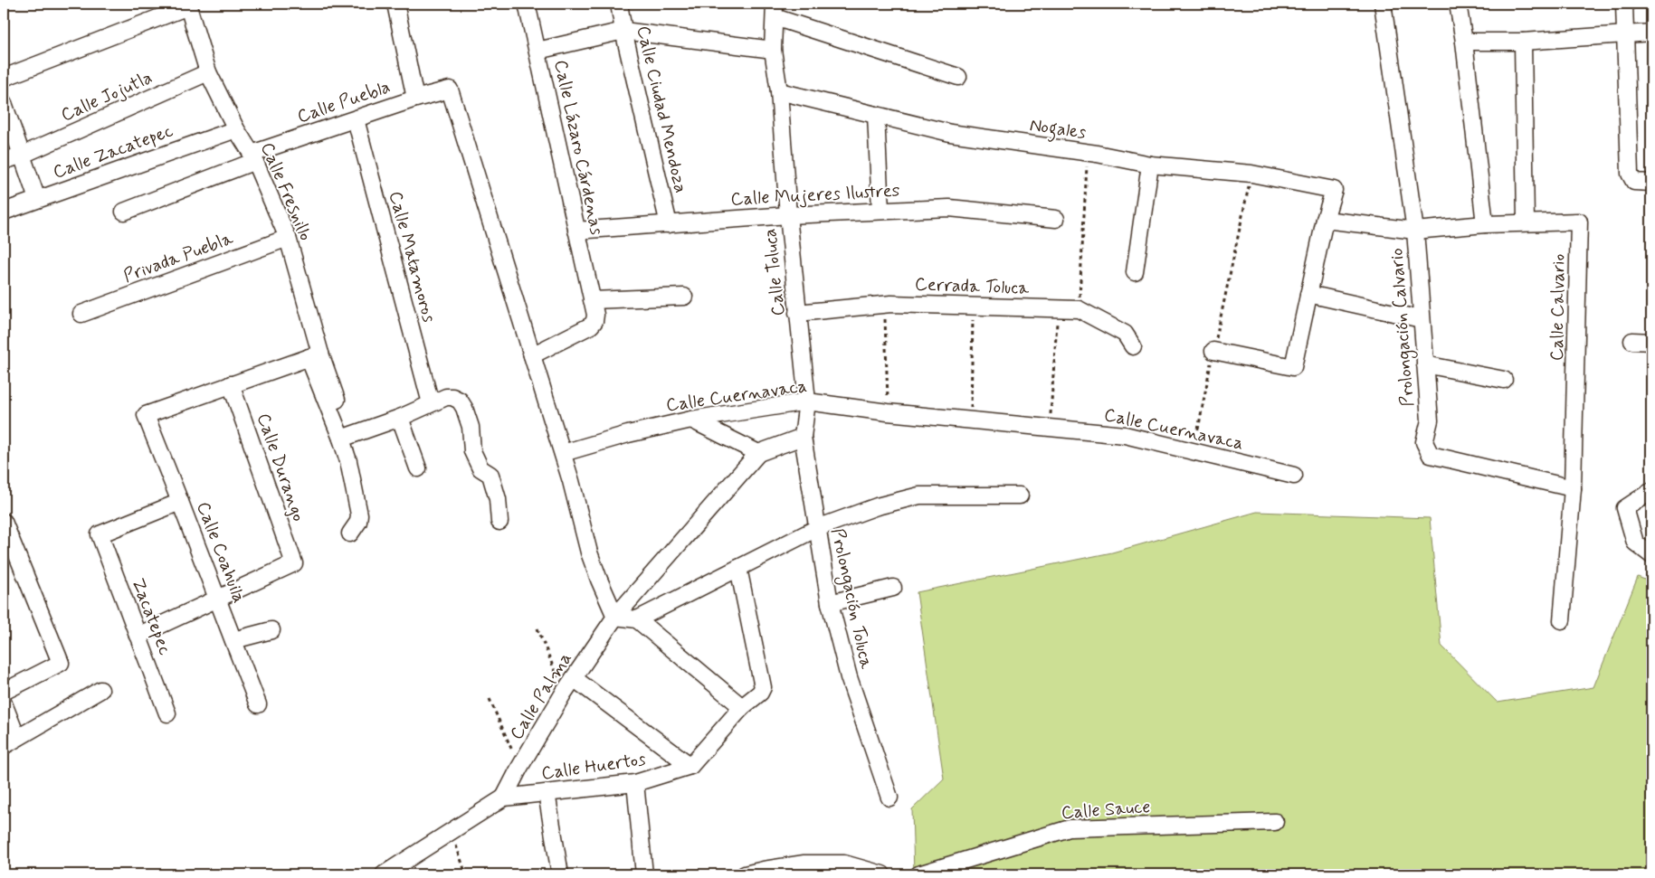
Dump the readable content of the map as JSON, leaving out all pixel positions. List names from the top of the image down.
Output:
{
  "streets": {
    "street": [
      "Calle Jojutla",
      "Calle Puebla",
      "Calle Ciudad Mendoza",
      "Nogales",
      "Calle Lázaro Cárdenas",
      "Calle Zacatepec",
      "Calle Fresnillo",
      "Calle Mujeres Ilustres",
      "Calle Matamoros",
      "Privada Puebla",
      "Calle Toluca",
      "Cerrada Toluca",
      "Calle Calvario",
      "Prolongación Calvario",
      "Calle Cuernavaca",
      "Calle Durango",
      "Calle Coahuila",
      "Prolongación Toluca",
      "Zacatepec",
      "Calle Palma",
      "Calle Huertos",
      "Calle Sauce"
    ]
  },
  "crossings": [
    ["Calle Jojutla", "Calle Fresnillo"],
    ["Calle Puebla", "Calle Lázaro Cárdenas"],
    ["Calle Puebla", "Calle Fresnillo"],
    ["Calle Puebla", "Calle Matamoros"],
    ["Calle Ciudad Mendoza", "Calle Mujeres Ilustres"],
    ["Nogales", "Calle Toluca"],
    ["Nogales", "Prolongación Calvario"],
    ["Calle Lázaro Cárdenas", "Calle Mujeres Ilustres"],
    ["Calle Zacatepec", "Calle Fresnillo"],
    ["Calle Fresnillo", "Privada Puebla"],
    ["Calle Mujeres Ilustres", "Calle Toluca"],
    ["Calle Toluca", "Cerrada Toluca"],
    ["Calle Toluca", "Calle Cuernavaca"],
    ["Calle Toluca", "Prolongación Toluca"],
    ["Calle Calvario", "Prolongación Calvario"],
    ["Calle Cuernavaca", "Prolongación Toluca"],
    ["Calle Durango", "Calle Coahuila"],
    ["Calle Coahuila", "Zacatepec"],
    ["Calle Palma", "Calle Huertos"]
  ]
}
